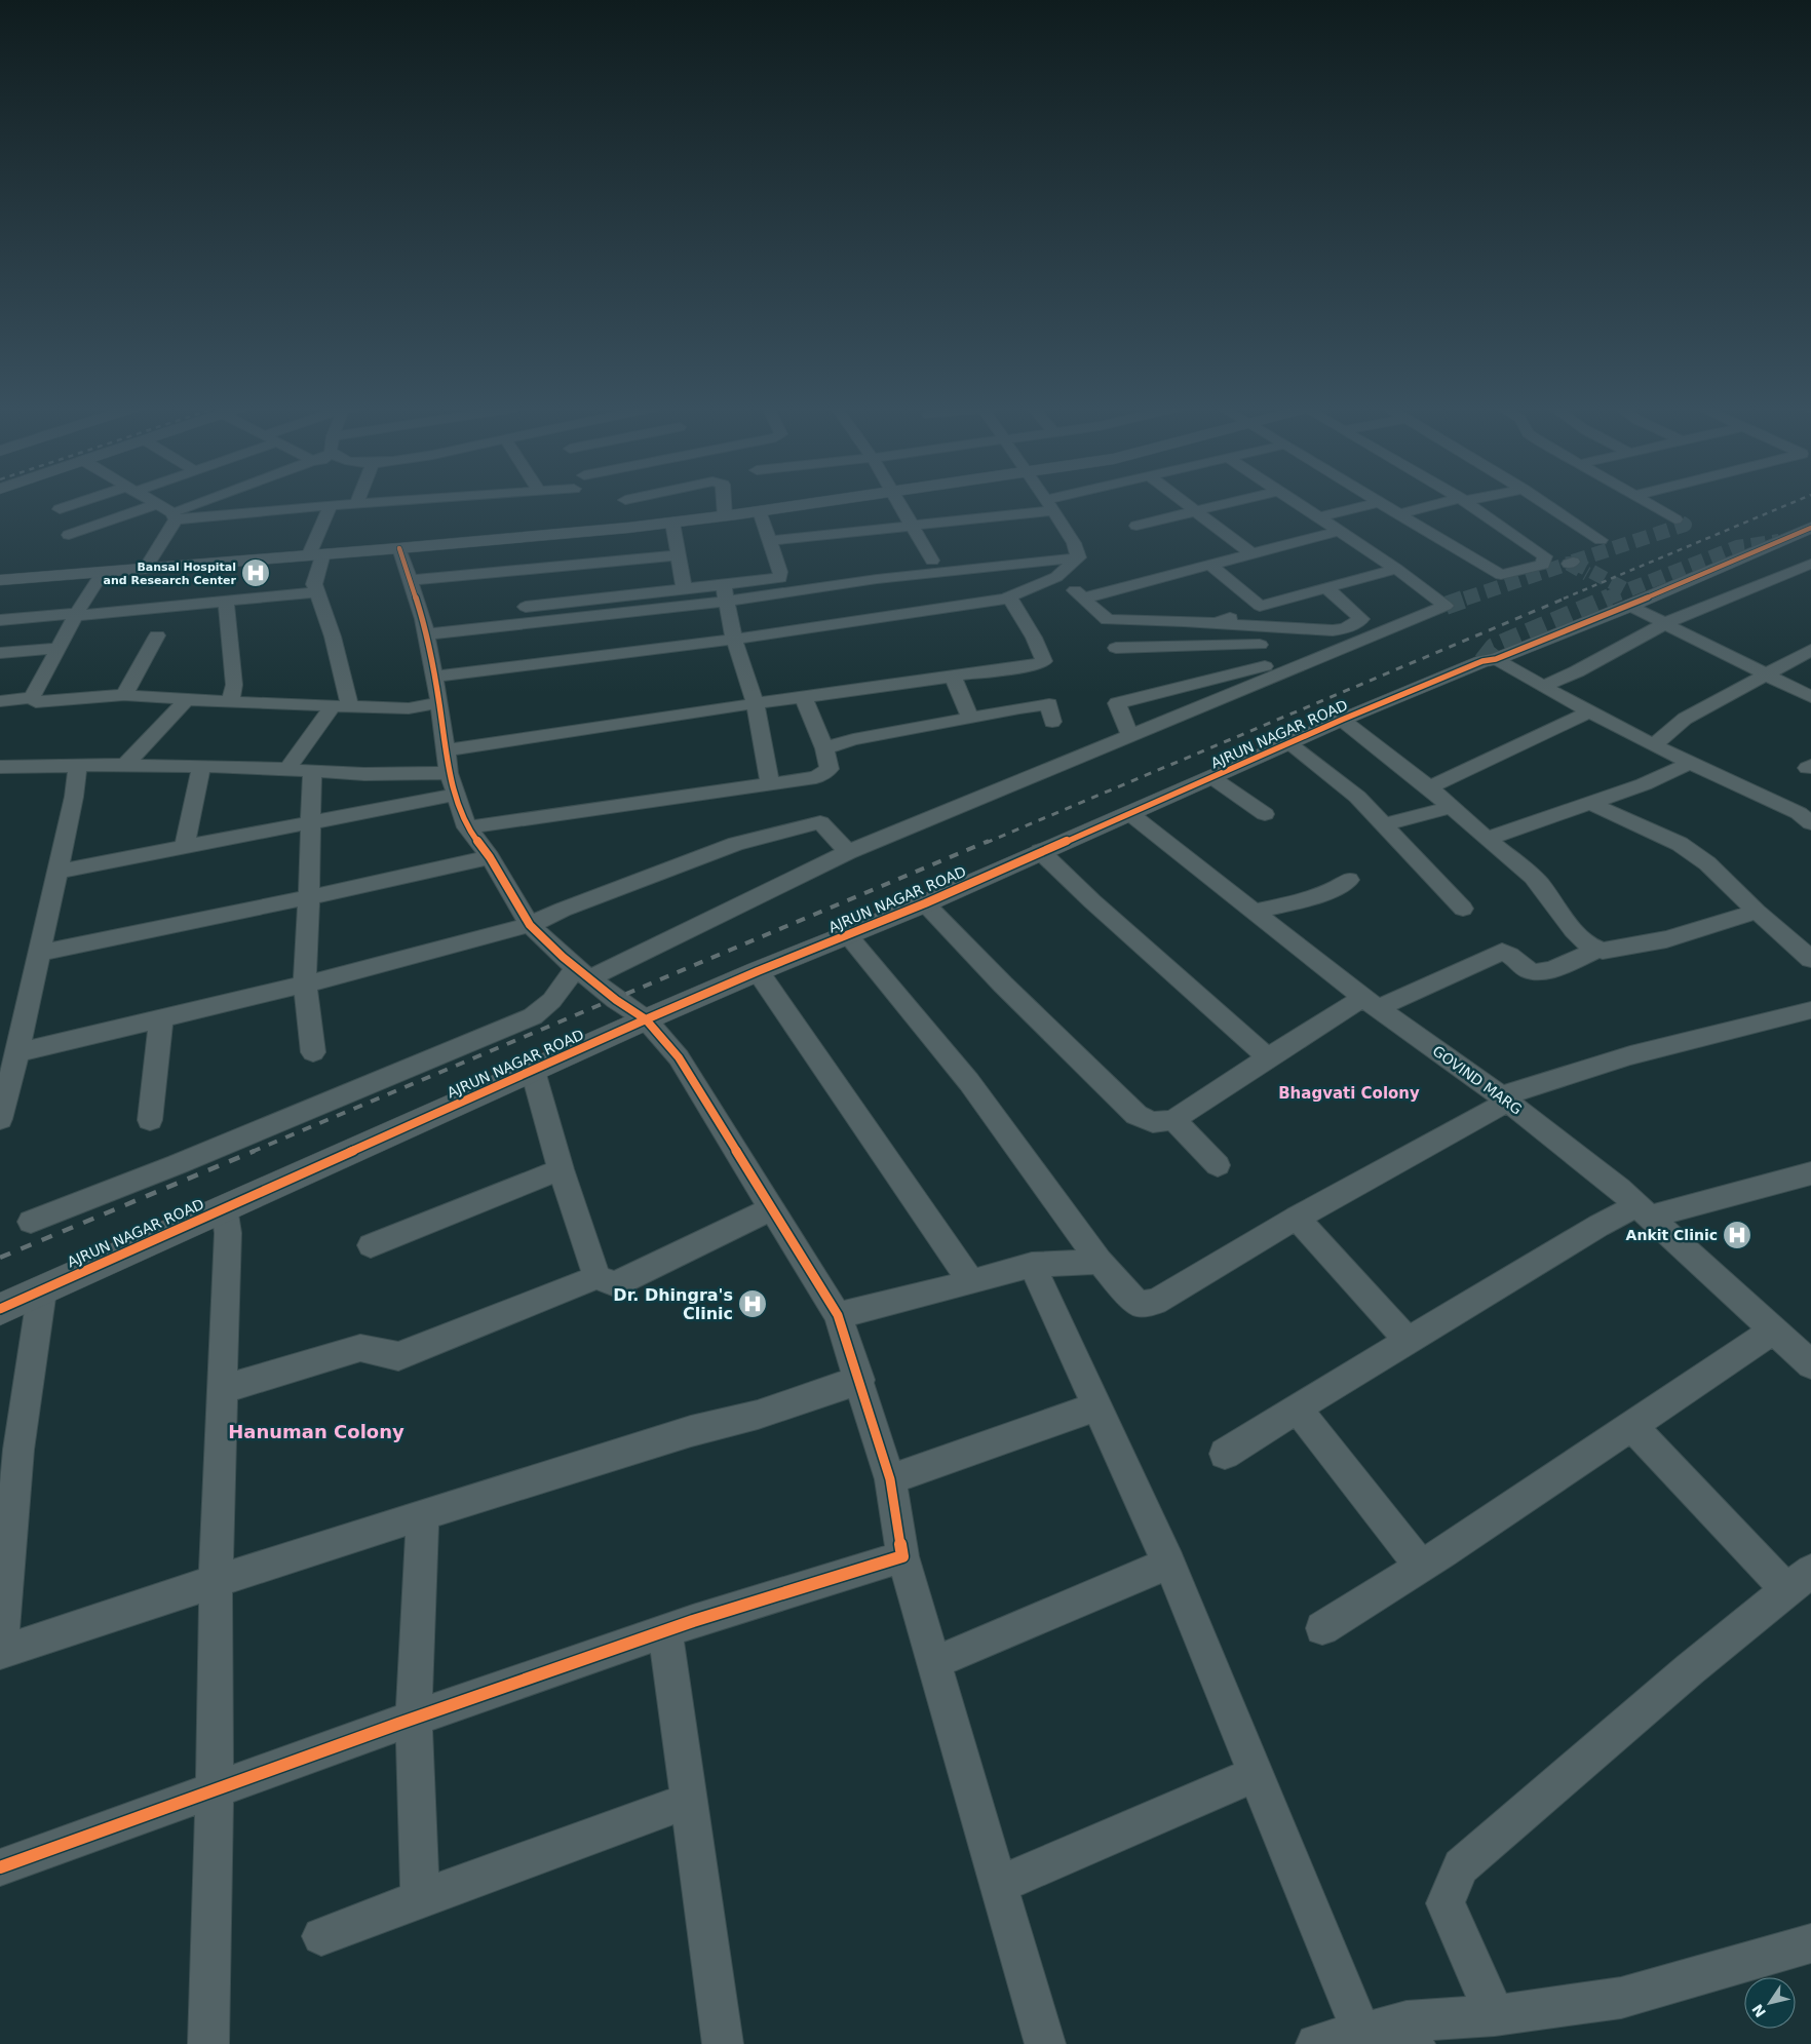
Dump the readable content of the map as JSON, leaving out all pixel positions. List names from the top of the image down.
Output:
{
  "streets": {
    "street": ["AJRUN NAGAR ROAD", "GOVIND MARG"]
  },
  "crossings": [
    ["AJRUN NAGAR ROAD", "GOVIND MARG"]
  ],
  "districts": ["Bhagvati Colony", "Hanuman Colony"],
  "places": {
    "hospital": ["Bansal Hospital and Research Center", "Ankit Clinic", "Dr. Dhingra's Clinic"]
  },
  "north": "bottom left"
}
